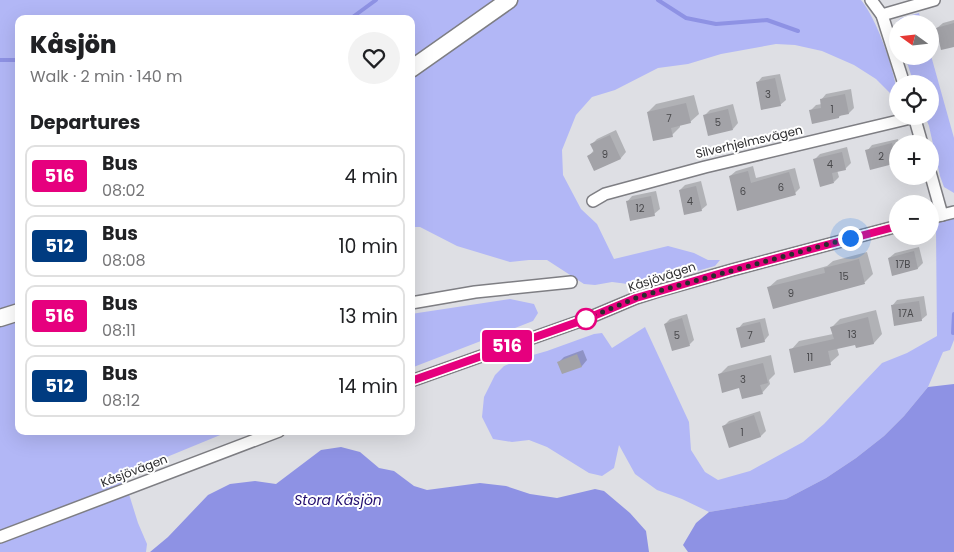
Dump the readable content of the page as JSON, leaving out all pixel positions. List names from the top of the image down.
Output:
{
  "streets": {
    "street": ["Silverhjelmsvägen", "Kåsjövägen"]
  },
  "water": ["Stora Kåsjön"],
  "lines": ["bus line 516"],
  "house_numbers": [
    "3",
    "1",
    "7",
    "5",
    "9",
    "2",
    "4",
    "6",
    "6",
    "4",
    "12",
    "17B",
    "15",
    "9",
    "17A",
    "13",
    "5",
    "7",
    "11",
    "3",
    "1"
  ],
  "north": "left",
  "page": {
    "on_map": "516",
    "map_buttons": ["+", "−"],
    "heading": [
      ["Kåsjön", "Walk · 2 min · 140 m"],
      "Departures"
    ],
    "list": [
      {
        "mark": "516",
        "name": "Bus",
        "note": "08:02",
        "value": "4 min"
      },
      {
        "mark": "512",
        "name": "Bus",
        "note": "08:08",
        "value": "10 min"
      },
      {
        "mark": "516",
        "name": "Bus",
        "note": "08:11",
        "value": "13 min"
      },
      {
        "mark": "512",
        "name": "Bus",
        "note": "08:12",
        "value": "14 min"
      }
    ]
  }
}
